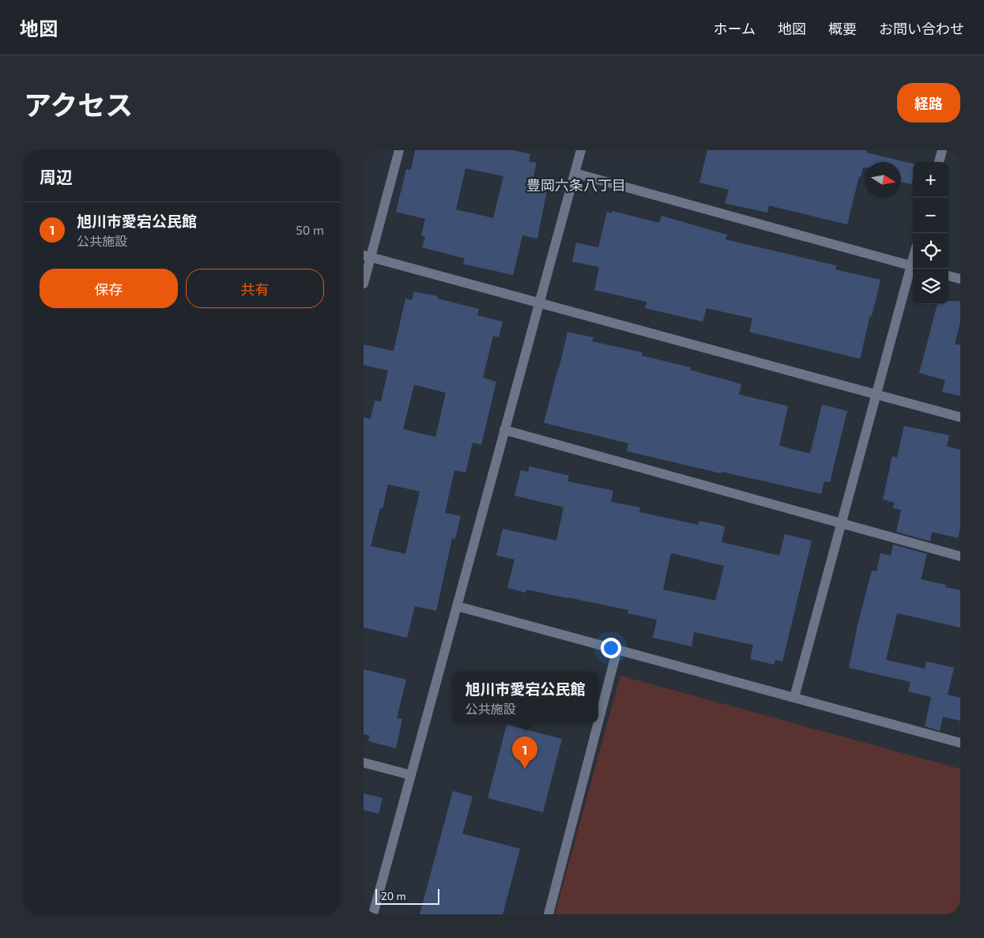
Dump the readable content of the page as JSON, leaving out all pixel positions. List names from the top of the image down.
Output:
{
  "districts": ["豊岡六条八丁目"],
  "scale_bar": "20 m",
  "north": "right",
  "page": {
    "header": "地図",
    "nav": [
      "ホーム",
      "地図",
      "概要",
      "お問い合わせ"
    ],
    "title": "アクセス",
    "buttons": [
      "経路",
      ["保存", "共有"]
    ],
    "heading": "周辺",
    "map_buttons": ["+", "−"],
    "list": [
      {
        "mark": "1",
        "name": "旭川市愛宕公民館",
        "note": "公共施設",
        "value": "50 m"
      }
    ],
    "popup": ["旭川市愛宕公民館", "公共施設"],
    "pins": "1",
    "scale": "20 m"
  }
}
